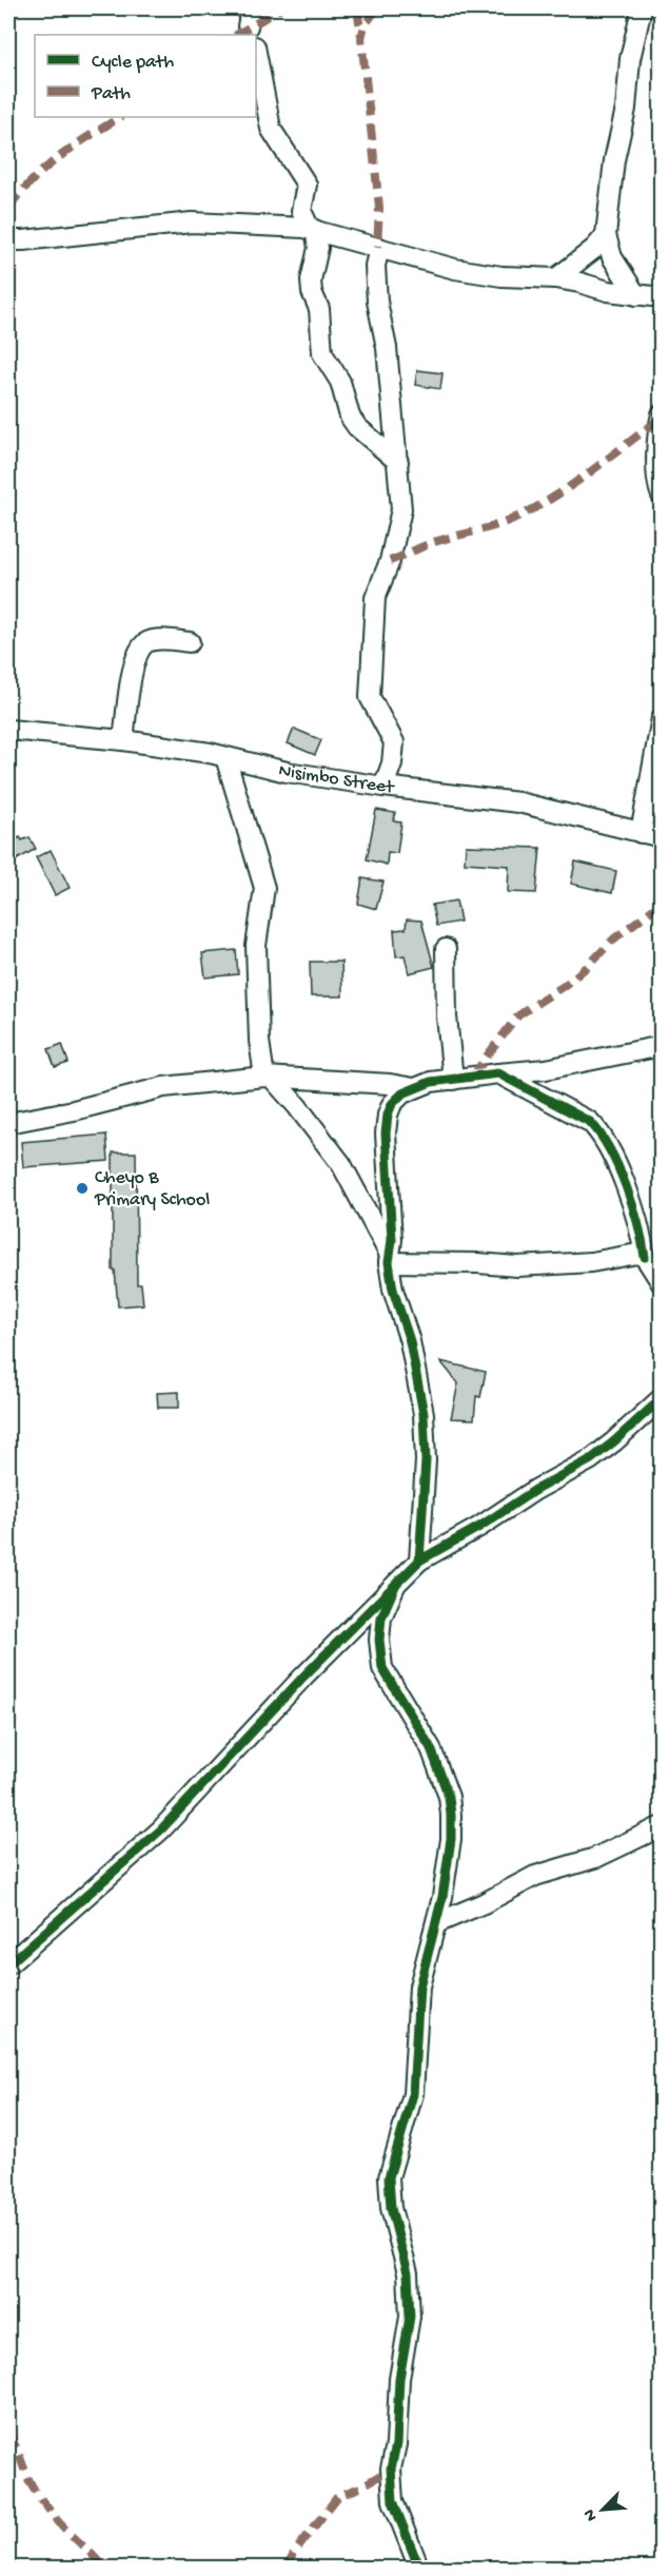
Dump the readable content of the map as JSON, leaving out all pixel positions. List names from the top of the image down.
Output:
{
  "streets": {
    "street": ["Nisimbo Street"]
  },
  "places": ["Cheyo B Primary School"],
  "legend": ["Cycle path", "Path"],
  "north": "bottom left"
}
